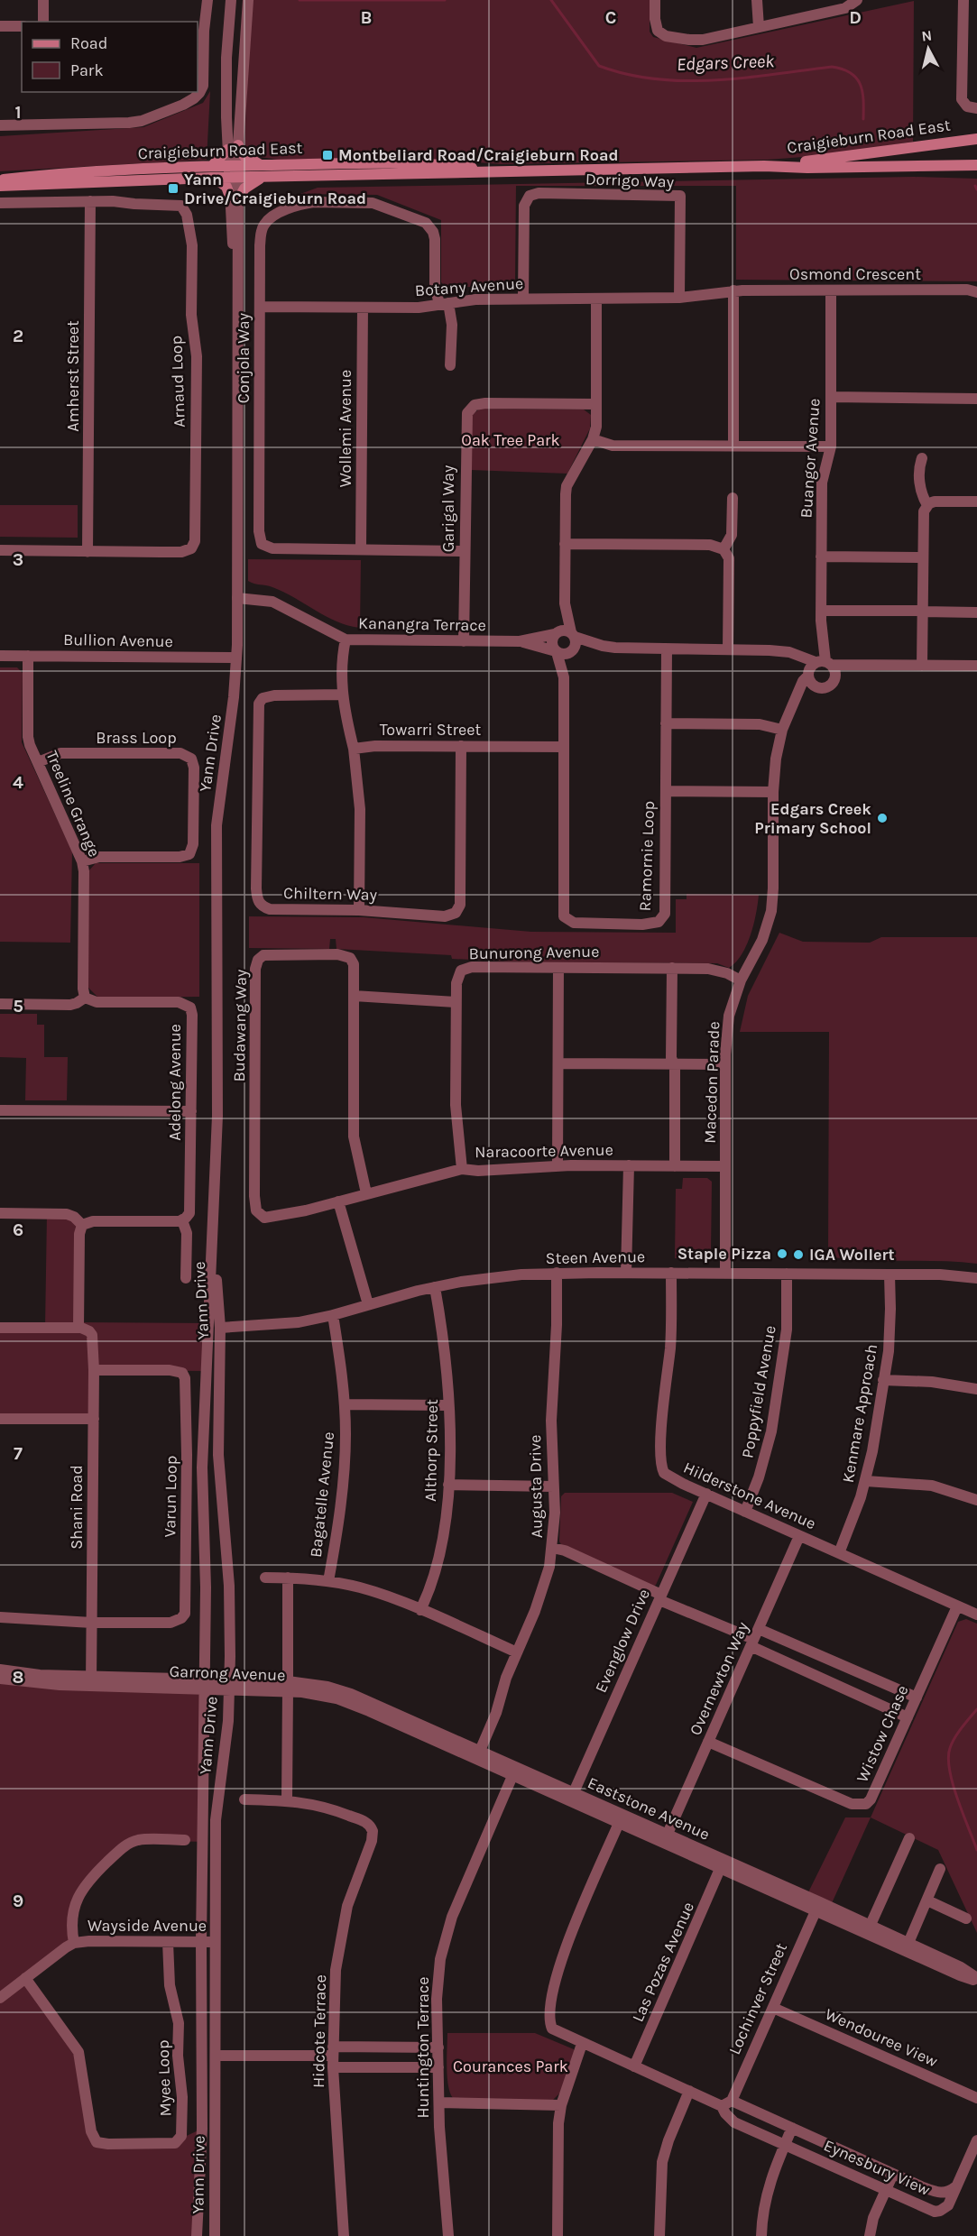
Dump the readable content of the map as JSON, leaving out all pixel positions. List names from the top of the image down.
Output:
{
  "streets": {
    "main road": ["Craigieburn Road East"],
    "street": [
      "Dorrigo Way",
      "Osmond Crescent",
      "Botany Avenue",
      "Conjola Way",
      "Amherst Street",
      "Arnaud Loop",
      "Wollemi Avenue",
      "Buangor Avenue",
      "Garigal Way",
      "Kanangra Terrace",
      "Bullion Avenue",
      "Towarri Street",
      "Brass Loop",
      "Yann Drive",
      "Treeline Grange",
      "Ramornie Loop",
      "Chiltern Way",
      "Bunurong Avenue",
      "Budawang Way",
      "Adelong Avenue",
      "Macedon Parade",
      "Naracoorte Avenue",
      "Steen Avenue",
      "Poppyfield Avenue",
      "Kenmare Approach",
      "Althorp Street",
      "Augusta Drive",
      "Bagatelle Avenue",
      "Hilderstone Avenue",
      "Varun Loop",
      "Shani Road",
      "Evenglow Drive",
      "Garrong Avenue",
      "Overnewton Way",
      "Wistow Chase",
      "Eaststone Avenue",
      "Wayside Avenue",
      "Las Pozas Avenue",
      "Lochinver Street",
      "Hidcote Terrace",
      "Wendouree View",
      "Huntington Terrace",
      "Myee Loop",
      "Eynesbury View"
    ]
  },
  "crossings": [
    ["Craigieburn Road East", "Yann Drive"],
    ["Dorrigo Way", "Botany Avenue"],
    ["Osmond Crescent", "Buangor Avenue"],
    ["Botany Avenue", "Conjola Way"],
    ["Botany Avenue", "Wollemi Avenue"],
    ["Conjola Way", "Wollemi Avenue"],
    ["Conjola Way", "Garigal Way"],
    ["Amherst Street", "Arnaud Loop"],
    ["Buangor Avenue", "Macedon Parade"],
    ["Garigal Way", "Kanangra Terrace"],
    ["Kanangra Terrace", "Yann Drive"],
    ["Kanangra Terrace", "Ramornie Loop"],
    ["Bullion Avenue", "Yann Drive"],
    ["Bullion Avenue", "Treeline Grange"],
    ["Towarri Street", "Ramornie Loop"],
    ["Towarri Street", "Chiltern Way"],
    ["Brass Loop", "Treeline Grange"],
    ["Yann Drive", "Steen Avenue"],
    ["Yann Drive", "Garrong Avenue"],
    ["Yann Drive", "Wayside Avenue"],
    ["Treeline Grange", "Adelong Avenue"],
    ["Bunurong Avenue", "Macedon Parade"],
    ["Bunurong Avenue", "Naracoorte Avenue"],
    ["Budawang Way", "Naracoorte Avenue"],
    ["Macedon Parade", "Naracoorte Avenue"],
    ["Macedon Parade", "Steen Avenue"],
    ["Steen Avenue", "Poppyfield Avenue"],
    ["Steen Avenue", "Kenmare Approach"],
    ["Steen Avenue", "Althorp Street"],
    ["Steen Avenue", "Augusta Drive"],
    ["Steen Avenue", "Bagatelle Avenue"],
    ["Steen Avenue", "Hilderstone Avenue"],
    ["Poppyfield Avenue", "Hilderstone Avenue"],
    ["Kenmare Approach", "Hilderstone Avenue"],
    ["Augusta Drive", "Eaststone Avenue"],
    ["Hilderstone Avenue", "Evenglow Drive"],
    ["Hilderstone Avenue", "Overnewton Way"],
    ["Hilderstone Avenue", "Wistow Chase"],
    ["Varun Loop", "Shani Road"],
    ["Shani Road", "Garrong Avenue"],
    ["Evenglow Drive", "Eaststone Avenue"],
    ["Garrong Avenue", "Eaststone Avenue"],
    ["Overnewton Way", "Wistow Chase"],
    ["Overnewton Way", "Eaststone Avenue"],
    ["Eaststone Avenue", "Las Pozas Avenue"],
    ["Eaststone Avenue", "Lochinver Street"],
    ["Eaststone Avenue", "Huntington Terrace"],
    ["Eaststone Avenue", "Eynesbury View"],
    ["Wayside Avenue", "Myee Loop"],
    ["Las Pozas Avenue", "Eynesbury View"],
    ["Lochinver Street", "Wendouree View"],
    ["Lochinver Street", "Eynesbury View"]
  ],
  "water": ["Edgars Creek"],
  "parks": ["Oak Tree Park", "Courances Park"],
  "places": {
    "transit": ["Montbeliard Road/Craigieburn Road", "Yann Drive/Craigieburn Road"],
    "other": ["Edgars Creek Primary School", "Staple Pizza", "IGA Wollert"]
  },
  "legend": ["Road", "Park"],
  "north": "top",
  "grid": {
    "columns": ["B", "C", "D"],
    "rows": [
      "1",
      "2",
      "3",
      "4",
      "5",
      "6",
      "7",
      "8",
      "9"
    ]
  }
}
